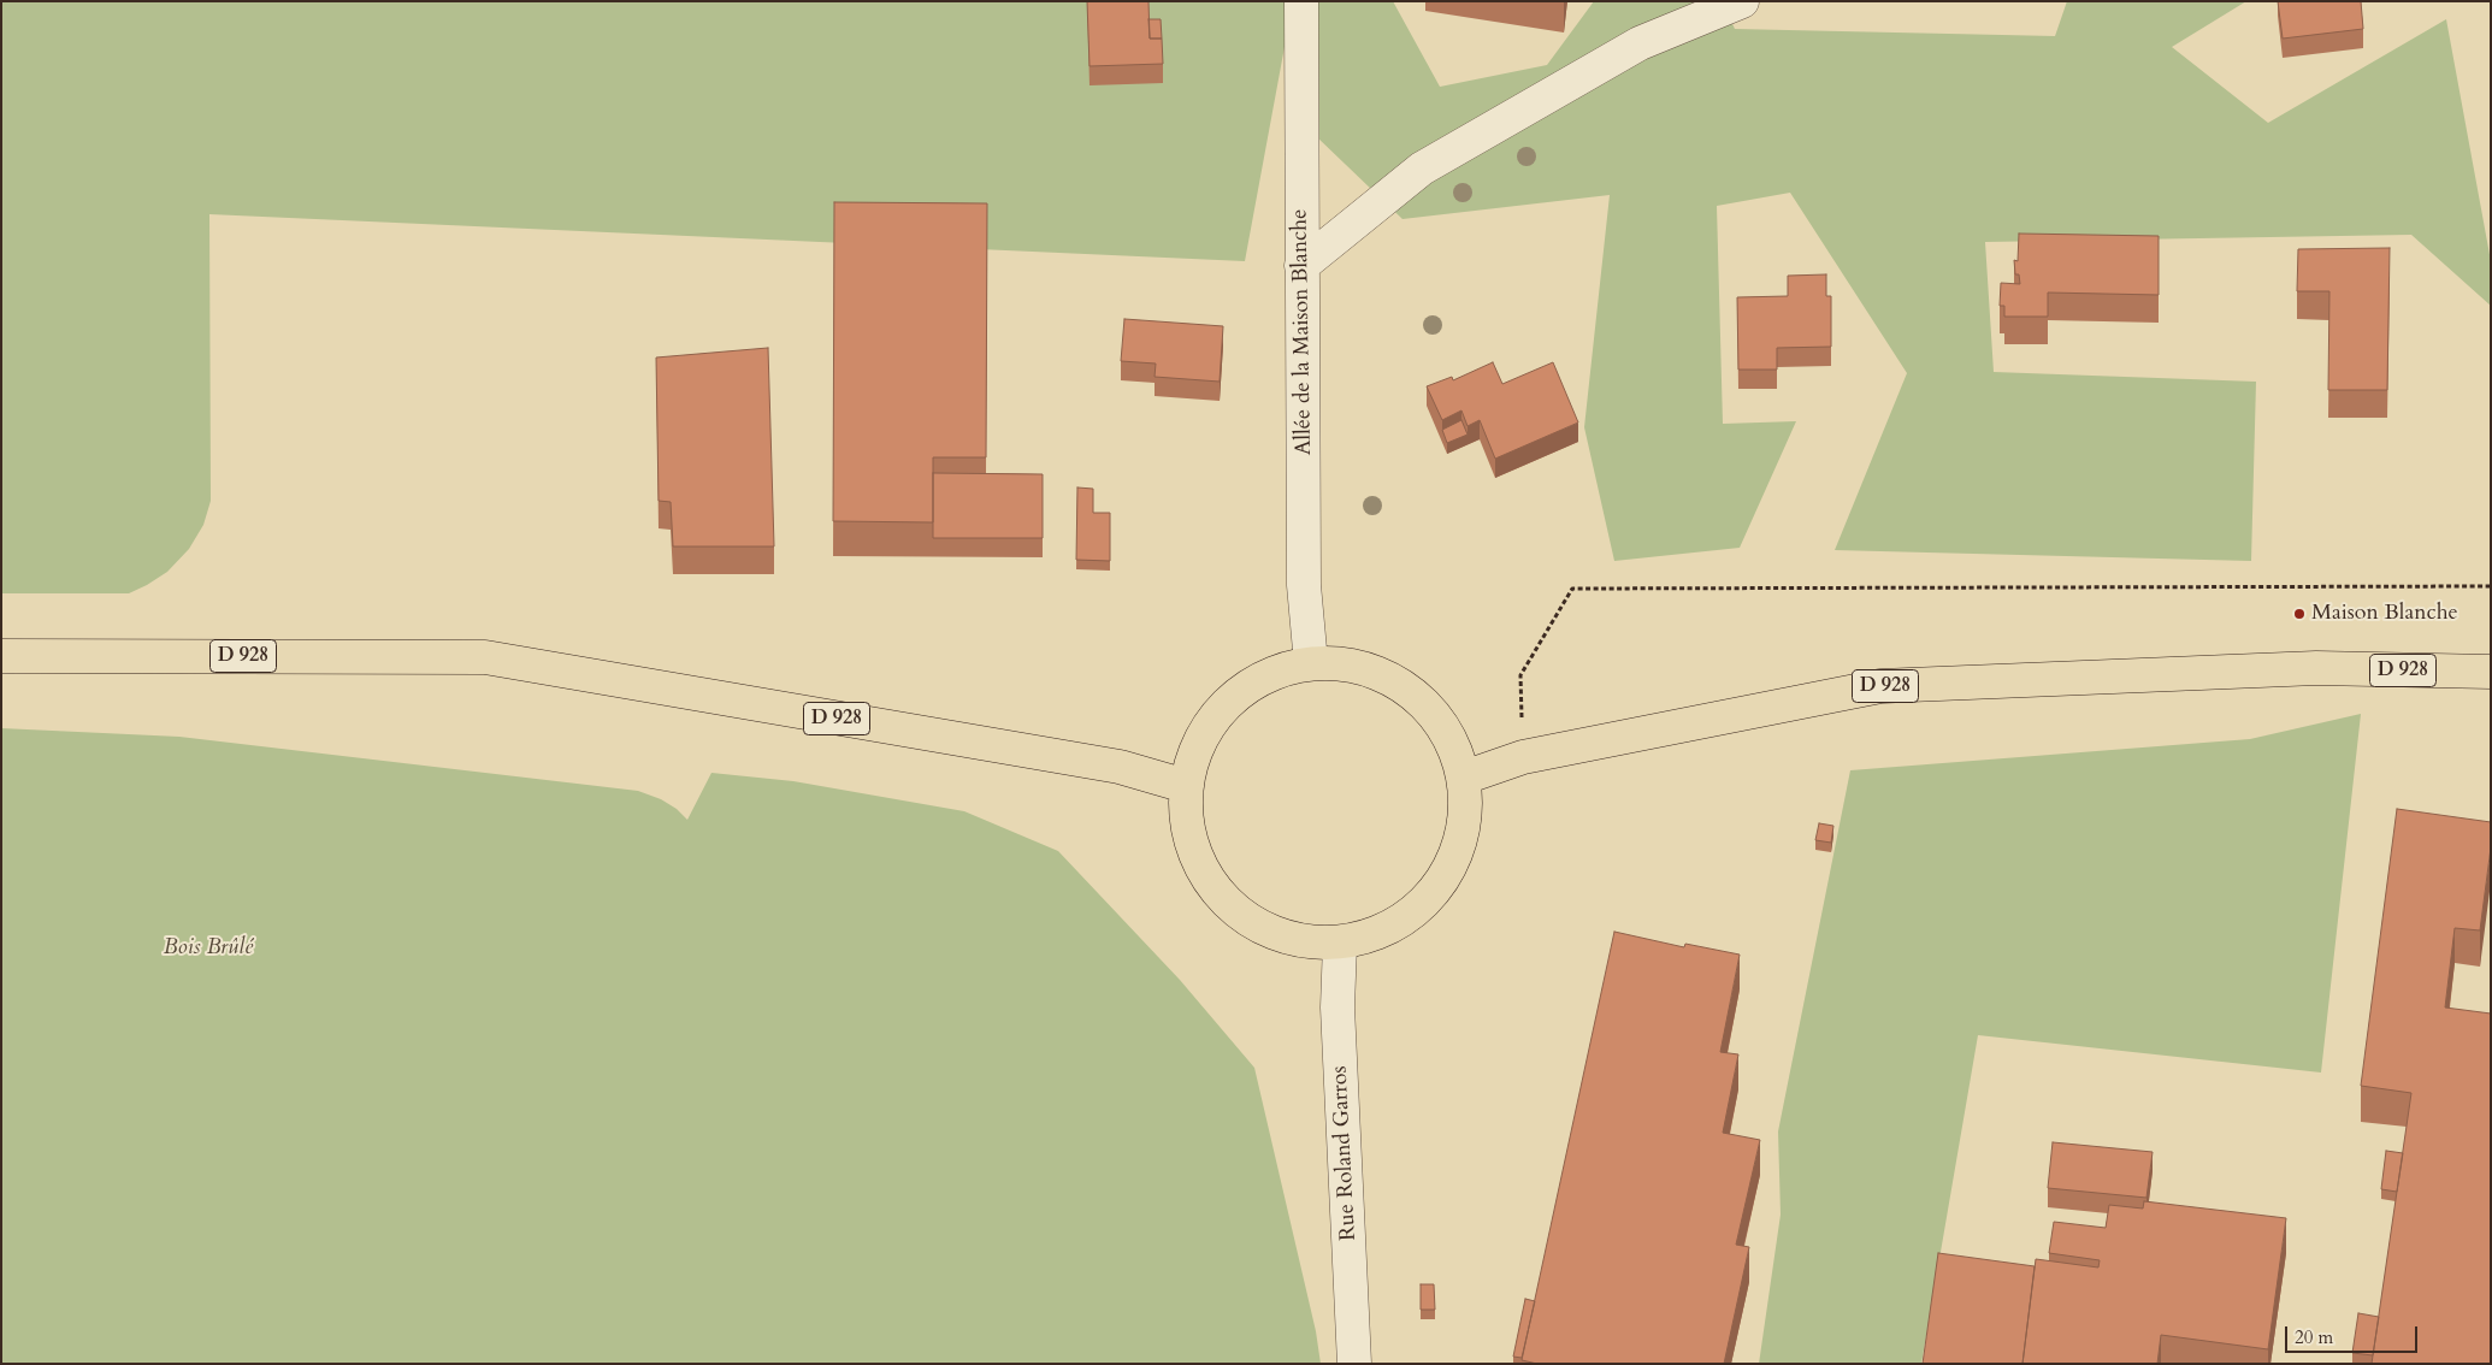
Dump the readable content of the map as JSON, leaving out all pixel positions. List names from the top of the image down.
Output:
{
  "streets": {
    "main road": ["D 928"],
    "street": ["Allée de la Maison Blanche", "Rue Roland Garros"]
  },
  "parks": ["Bois Brûlé"],
  "places": ["Maison Blanche"],
  "scale_bar": "20 m"
}
